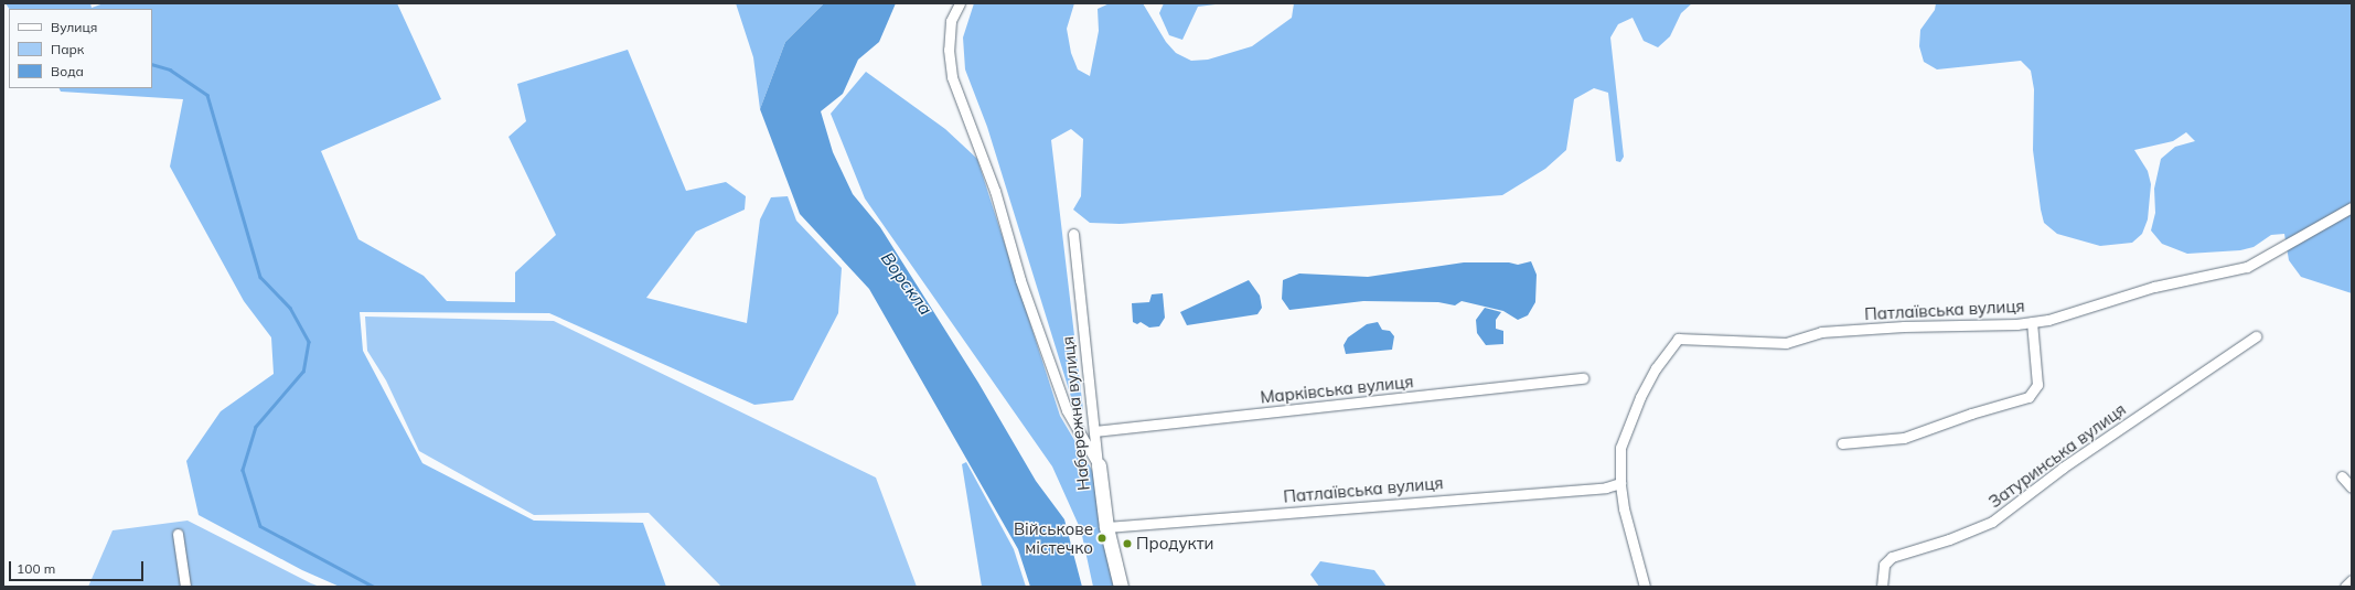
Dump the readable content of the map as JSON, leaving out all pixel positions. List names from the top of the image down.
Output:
{
  "streets": {
    "street": [
      "Патлаївська вулиця",
      "Марківська вулиця",
      "Набережна вулиця",
      "Затуринська вулиця"
    ]
  },
  "crossings": [
    ["Патлаївська вулиця", "Набережна вулиця"],
    ["Марківська вулиця", "Набережна вулиця"]
  ],
  "water": ["Ворскла"],
  "places": ["Військове містечко", "Продукти"],
  "legend": ["Вулиця", "Парк", "Вода"],
  "scale_bar": "100 m"
}
